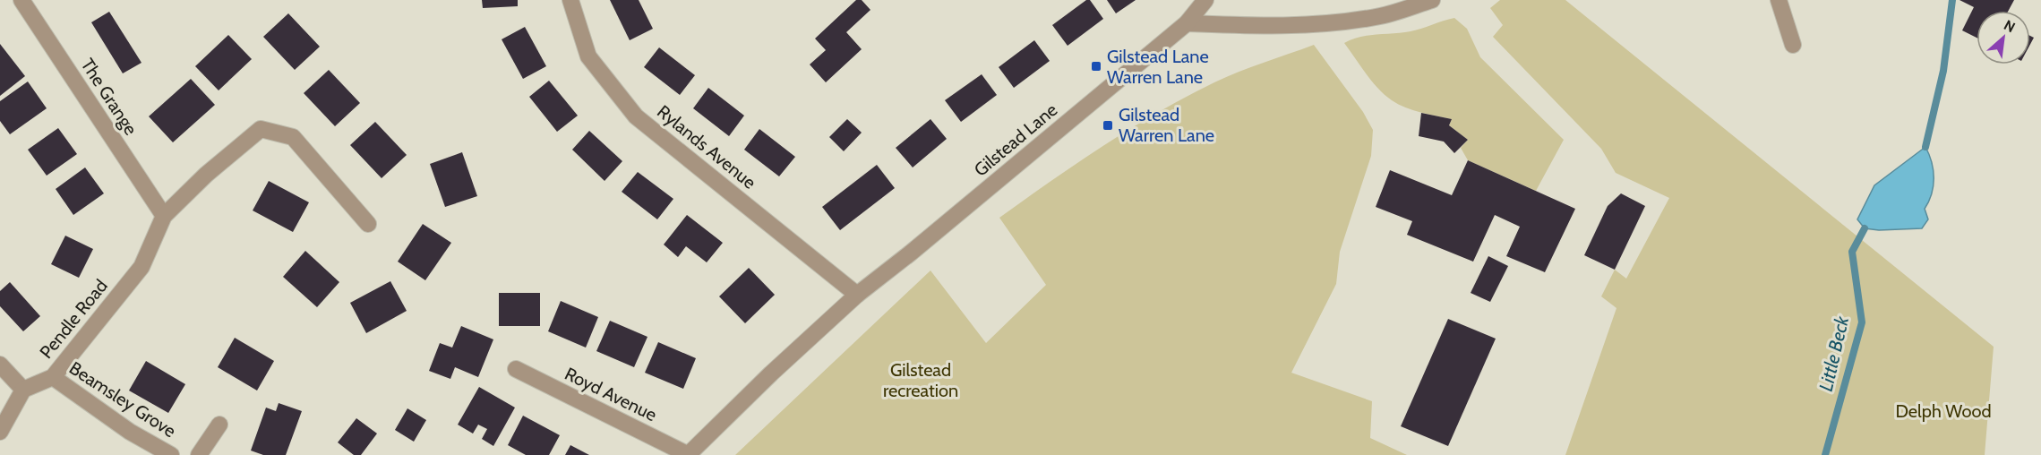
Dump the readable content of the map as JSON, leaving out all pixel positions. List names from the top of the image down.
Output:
{
  "streets": {
    "street": [
      "The Grange",
      "Gilstead Lane",
      "Rylands Avenue",
      "Pendle Road",
      "Royd Avenue",
      "Beamsley Grove"
    ]
  },
  "crossings": [
    ["The Grange", "Pendle Road"],
    ["Gilstead Lane", "Rylands Avenue"],
    ["Gilstead Lane", "Royd Avenue"],
    ["Pendle Road", "Beamsley Grove"]
  ],
  "water": ["Little Beck"],
  "parks": ["Gilstead recreation", "Delph Wood"],
  "places": {
    "transit": ["Gilstead Lane Warren Lane", "Gilstead Warren Lane"]
  },
  "north": "top right"
}
